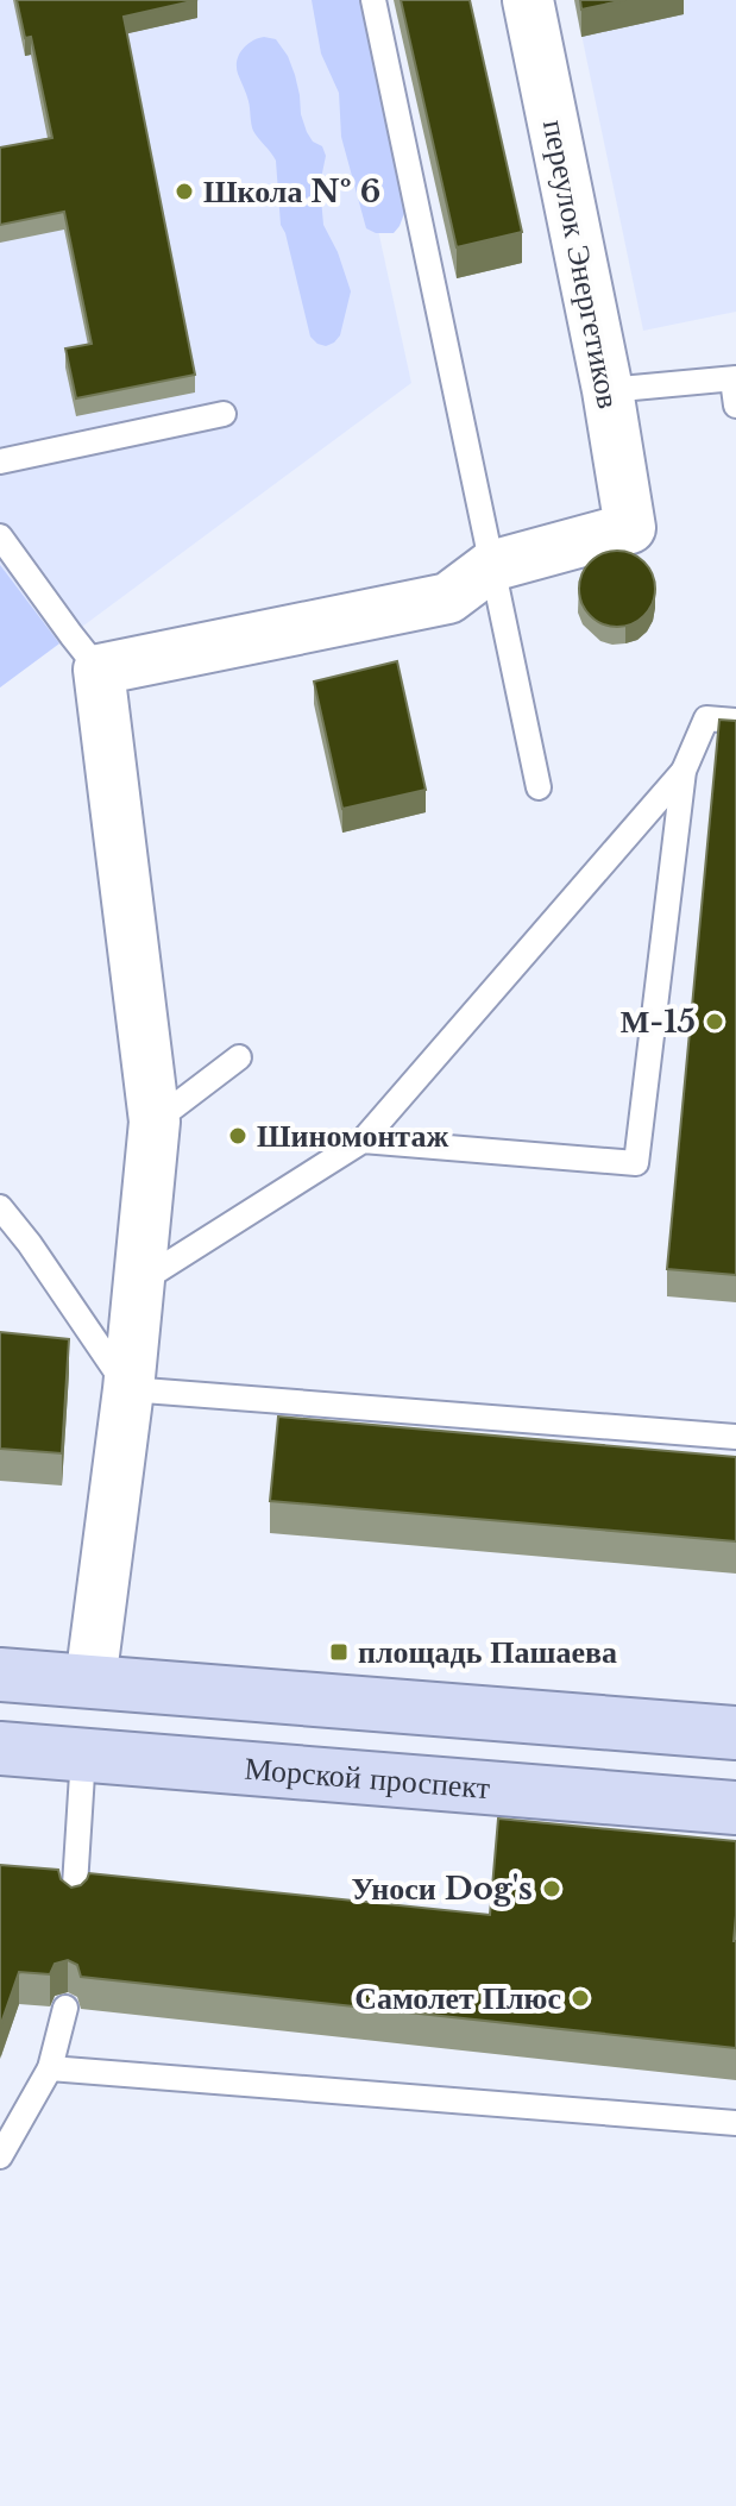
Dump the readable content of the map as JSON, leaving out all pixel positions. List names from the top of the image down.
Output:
{
  "streets": {
    "main road": ["Морской проспект"],
    "street": ["переулок Энергетиков"]
  },
  "places": {
    "other": [
      "Школа № 6",
      "М-15",
      "Шиномонтаж",
      "Уноси Dog's",
      "Самолет Плюс"
    ],
    "transit": ["площадь Пашаева"]
  }
}
